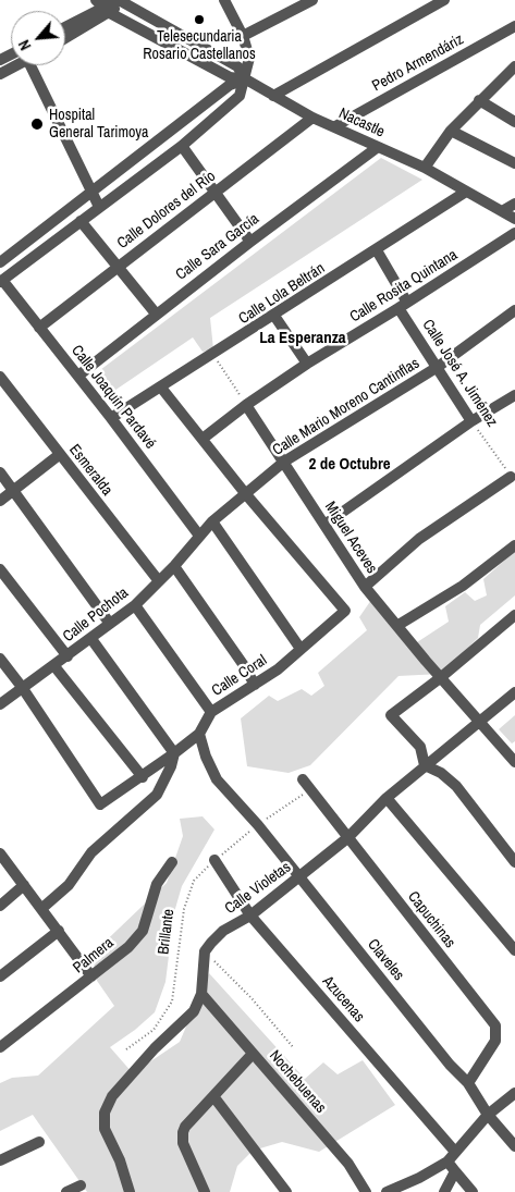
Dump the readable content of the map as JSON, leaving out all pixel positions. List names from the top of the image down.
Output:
{
  "streets": {
    "street": [
      "Pedro Armendáriz",
      "Nacastle",
      "Calle Dolores del Río",
      "Calle Sara García",
      "Calle Rosita Quintana",
      "Calle Lola Beltrán",
      "Calle José A. Jiménez",
      "Calle Joaquín Pardavé",
      "Calle Mario Moreno Cantinflas",
      "Esmeralda",
      "Miguel Aceves",
      "Calle Pochota",
      "Calle Coral",
      "Calle Violetas",
      "Capuchinas",
      "Palmera",
      "Claveles",
      "Azucenas",
      "Nochebuenas"
    ],
    "path": ["Brillante"]
  },
  "crossings": [
    ["Pedro Armendáriz", "Nacastle"],
    ["Nacastle", "Calle Dolores del Río"],
    ["Nacastle", "Calle Sara García"],
    ["Nacastle", "Calle Lola Beltrán"],
    ["Calle Dolores del Río", "Calle Joaquín Pardavé"],
    ["Calle Sara García", "Calle Joaquín Pardavé"],
    ["Calle Rosita Quintana", "Calle José A. Jiménez"],
    ["Calle Rosita Quintana", "Miguel Aceves"],
    ["Calle Lola Beltrán", "Calle José A. Jiménez"],
    ["Calle Lola Beltrán", "Calle Joaquín Pardavé"],
    ["Calle José A. Jiménez", "Calle Mario Moreno Cantinflas"],
    ["Calle Joaquín Pardavé", "Calle Mario Moreno Cantinflas"],
    ["Calle Joaquín Pardavé", "Calle Pochota"],
    ["Calle Mario Moreno Cantinflas", "Miguel Aceves"],
    ["Calle Mario Moreno Cantinflas", "Calle Pochota"],
    ["Calle Mario Moreno Cantinflas", "Calle Coral"],
    ["Esmeralda", "Calle Pochota"],
    ["Miguel Aceves", "Calle Violetas"],
    ["Calle Pochota", "Calle Coral"],
    ["Calle Coral", "Claveles"],
    ["Calle Violetas", "Capuchinas"],
    ["Calle Violetas", "Claveles"],
    ["Calle Violetas", "Azucenas"],
    ["Capuchinas", "Brillante"],
    ["Capuchinas", "Claveles"],
    ["Brillante", "Claveles"],
    ["Brillante", "Azucenas"]
  ],
  "districts": ["La Esperanza", "2 de Octubre"],
  "places": ["Telesecundaria Rosario Castellanos", "Hospital General Tarimoya"],
  "north": "bottom left"
}
